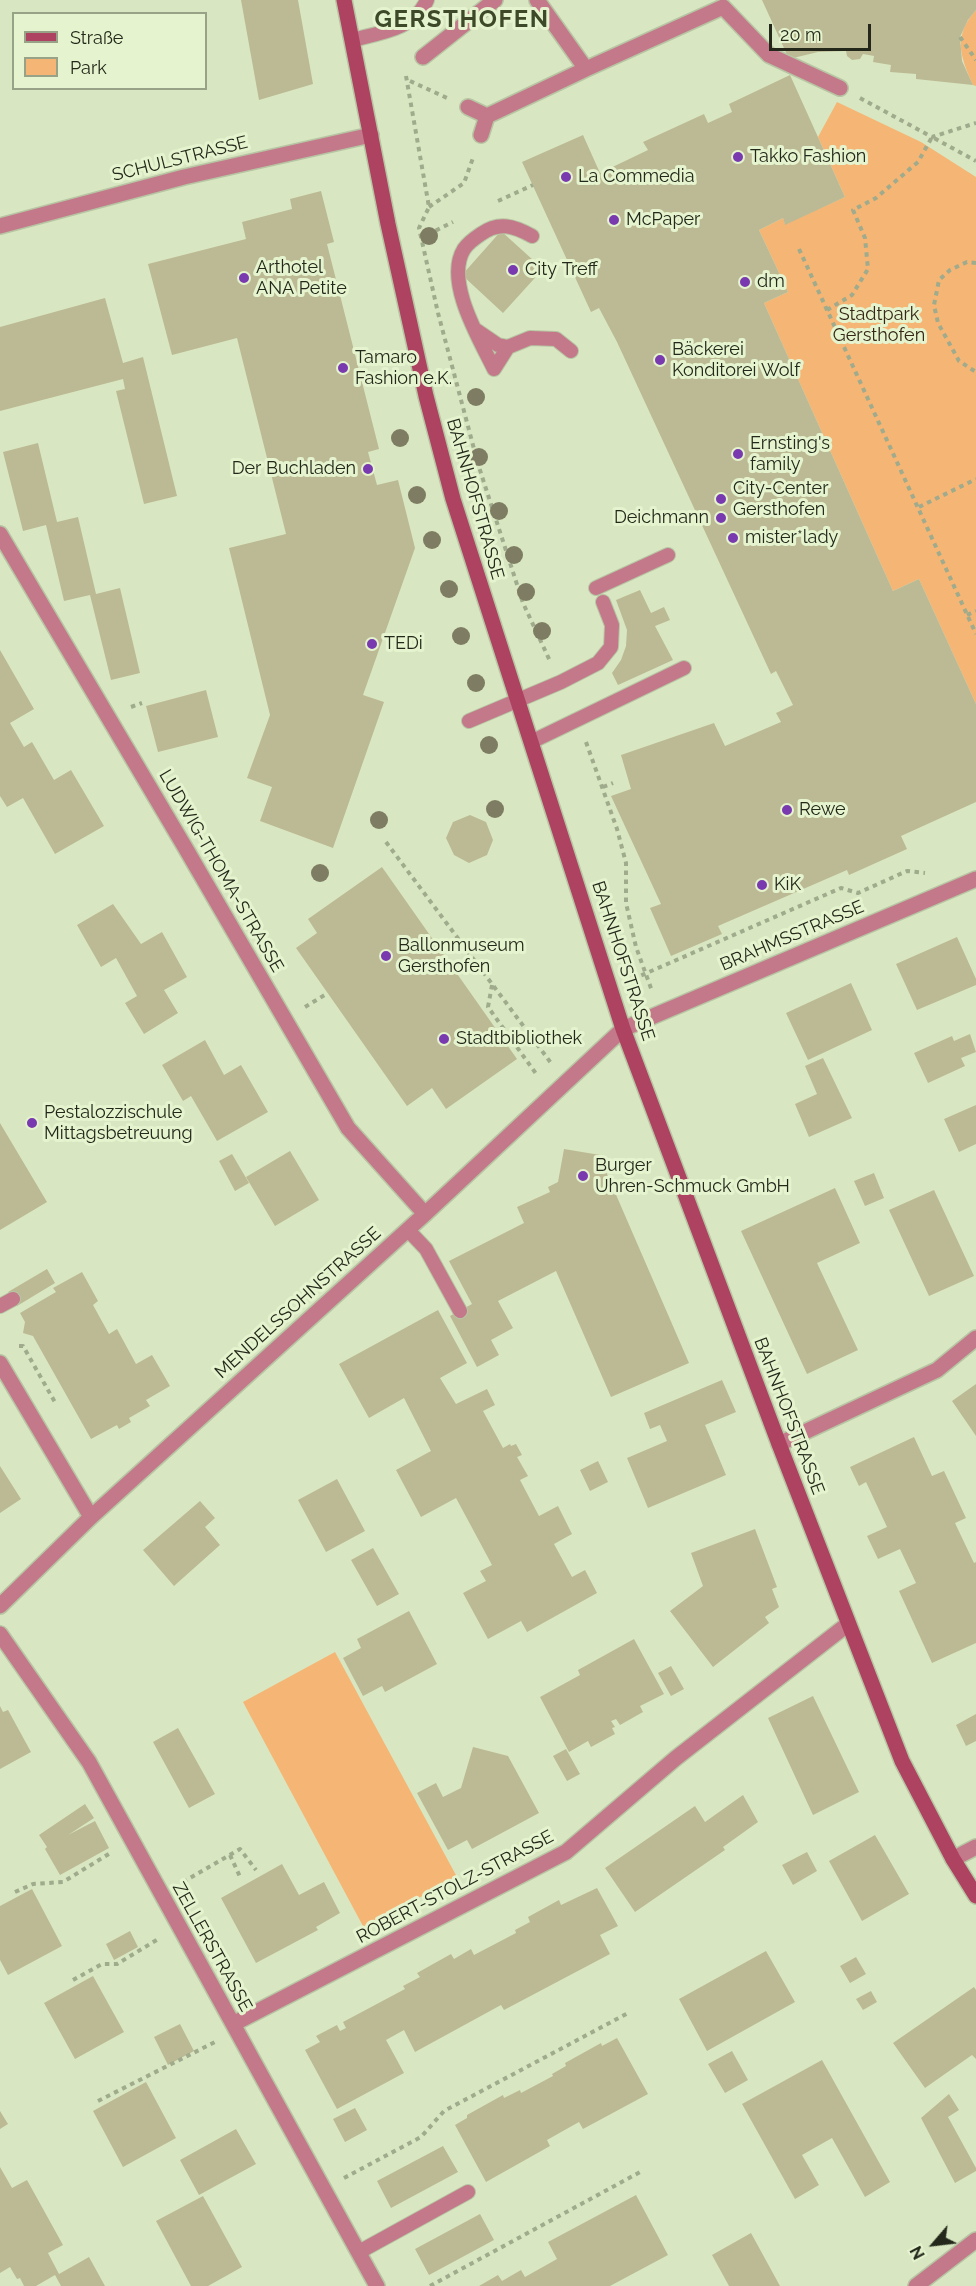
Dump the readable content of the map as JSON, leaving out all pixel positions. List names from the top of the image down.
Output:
{
  "streets": {
    "main road": ["BAHNHOFSTRASSE"],
    "street": [
      "SCHULSTRASSE",
      "LUDWIG-THOMA-STRASSE",
      "BRAHMSSTRASSE",
      "MENDELSSOHNSTRASSE",
      "ROBERT-STOLZ-STRASSE",
      "ZELLERSTRASSE"
    ]
  },
  "crossings": [
    ["SCHULSTRASSE", "BAHNHOFSTRASSE"],
    ["BAHNHOFSTRASSE", "BRAHMSSTRASSE"],
    ["BAHNHOFSTRASSE", "MENDELSSOHNSTRASSE"],
    ["BAHNHOFSTRASSE", "ROBERT-STOLZ-STRASSE"],
    ["LUDWIG-THOMA-STRASSE", "MENDELSSOHNSTRASSE"],
    ["BRAHMSSTRASSE", "MENDELSSOHNSTRASSE"],
    ["ROBERT-STOLZ-STRASSE", "ZELLERSTRASSE"]
  ],
  "districts": ["GERSTHOFEN"],
  "parks": ["Stadtpark Gersthofen"],
  "places": [
    "Takko Fashion",
    "La Commedia",
    "McPaper",
    "City Treff",
    "Arthotel ANA Petite",
    "dm",
    "Bäckerei Konditorei Wolf",
    "Tamaro Fashion e.K.",
    "Ernsting's family",
    "Der Buchladen",
    "City-Center Gersthofen",
    "Deichmann",
    "mister*lady",
    "TEDi",
    "Rewe",
    "KiK",
    "Ballonmuseum Gersthofen",
    "Stadtbibliothek",
    "Pestalozzischule Mittagsbetreuung",
    "Burger Uhren-Schmuck GmbH"
  ],
  "legend": ["Straße", "Park"],
  "scale_bar": "20 m",
  "north": "bottom left"
}
